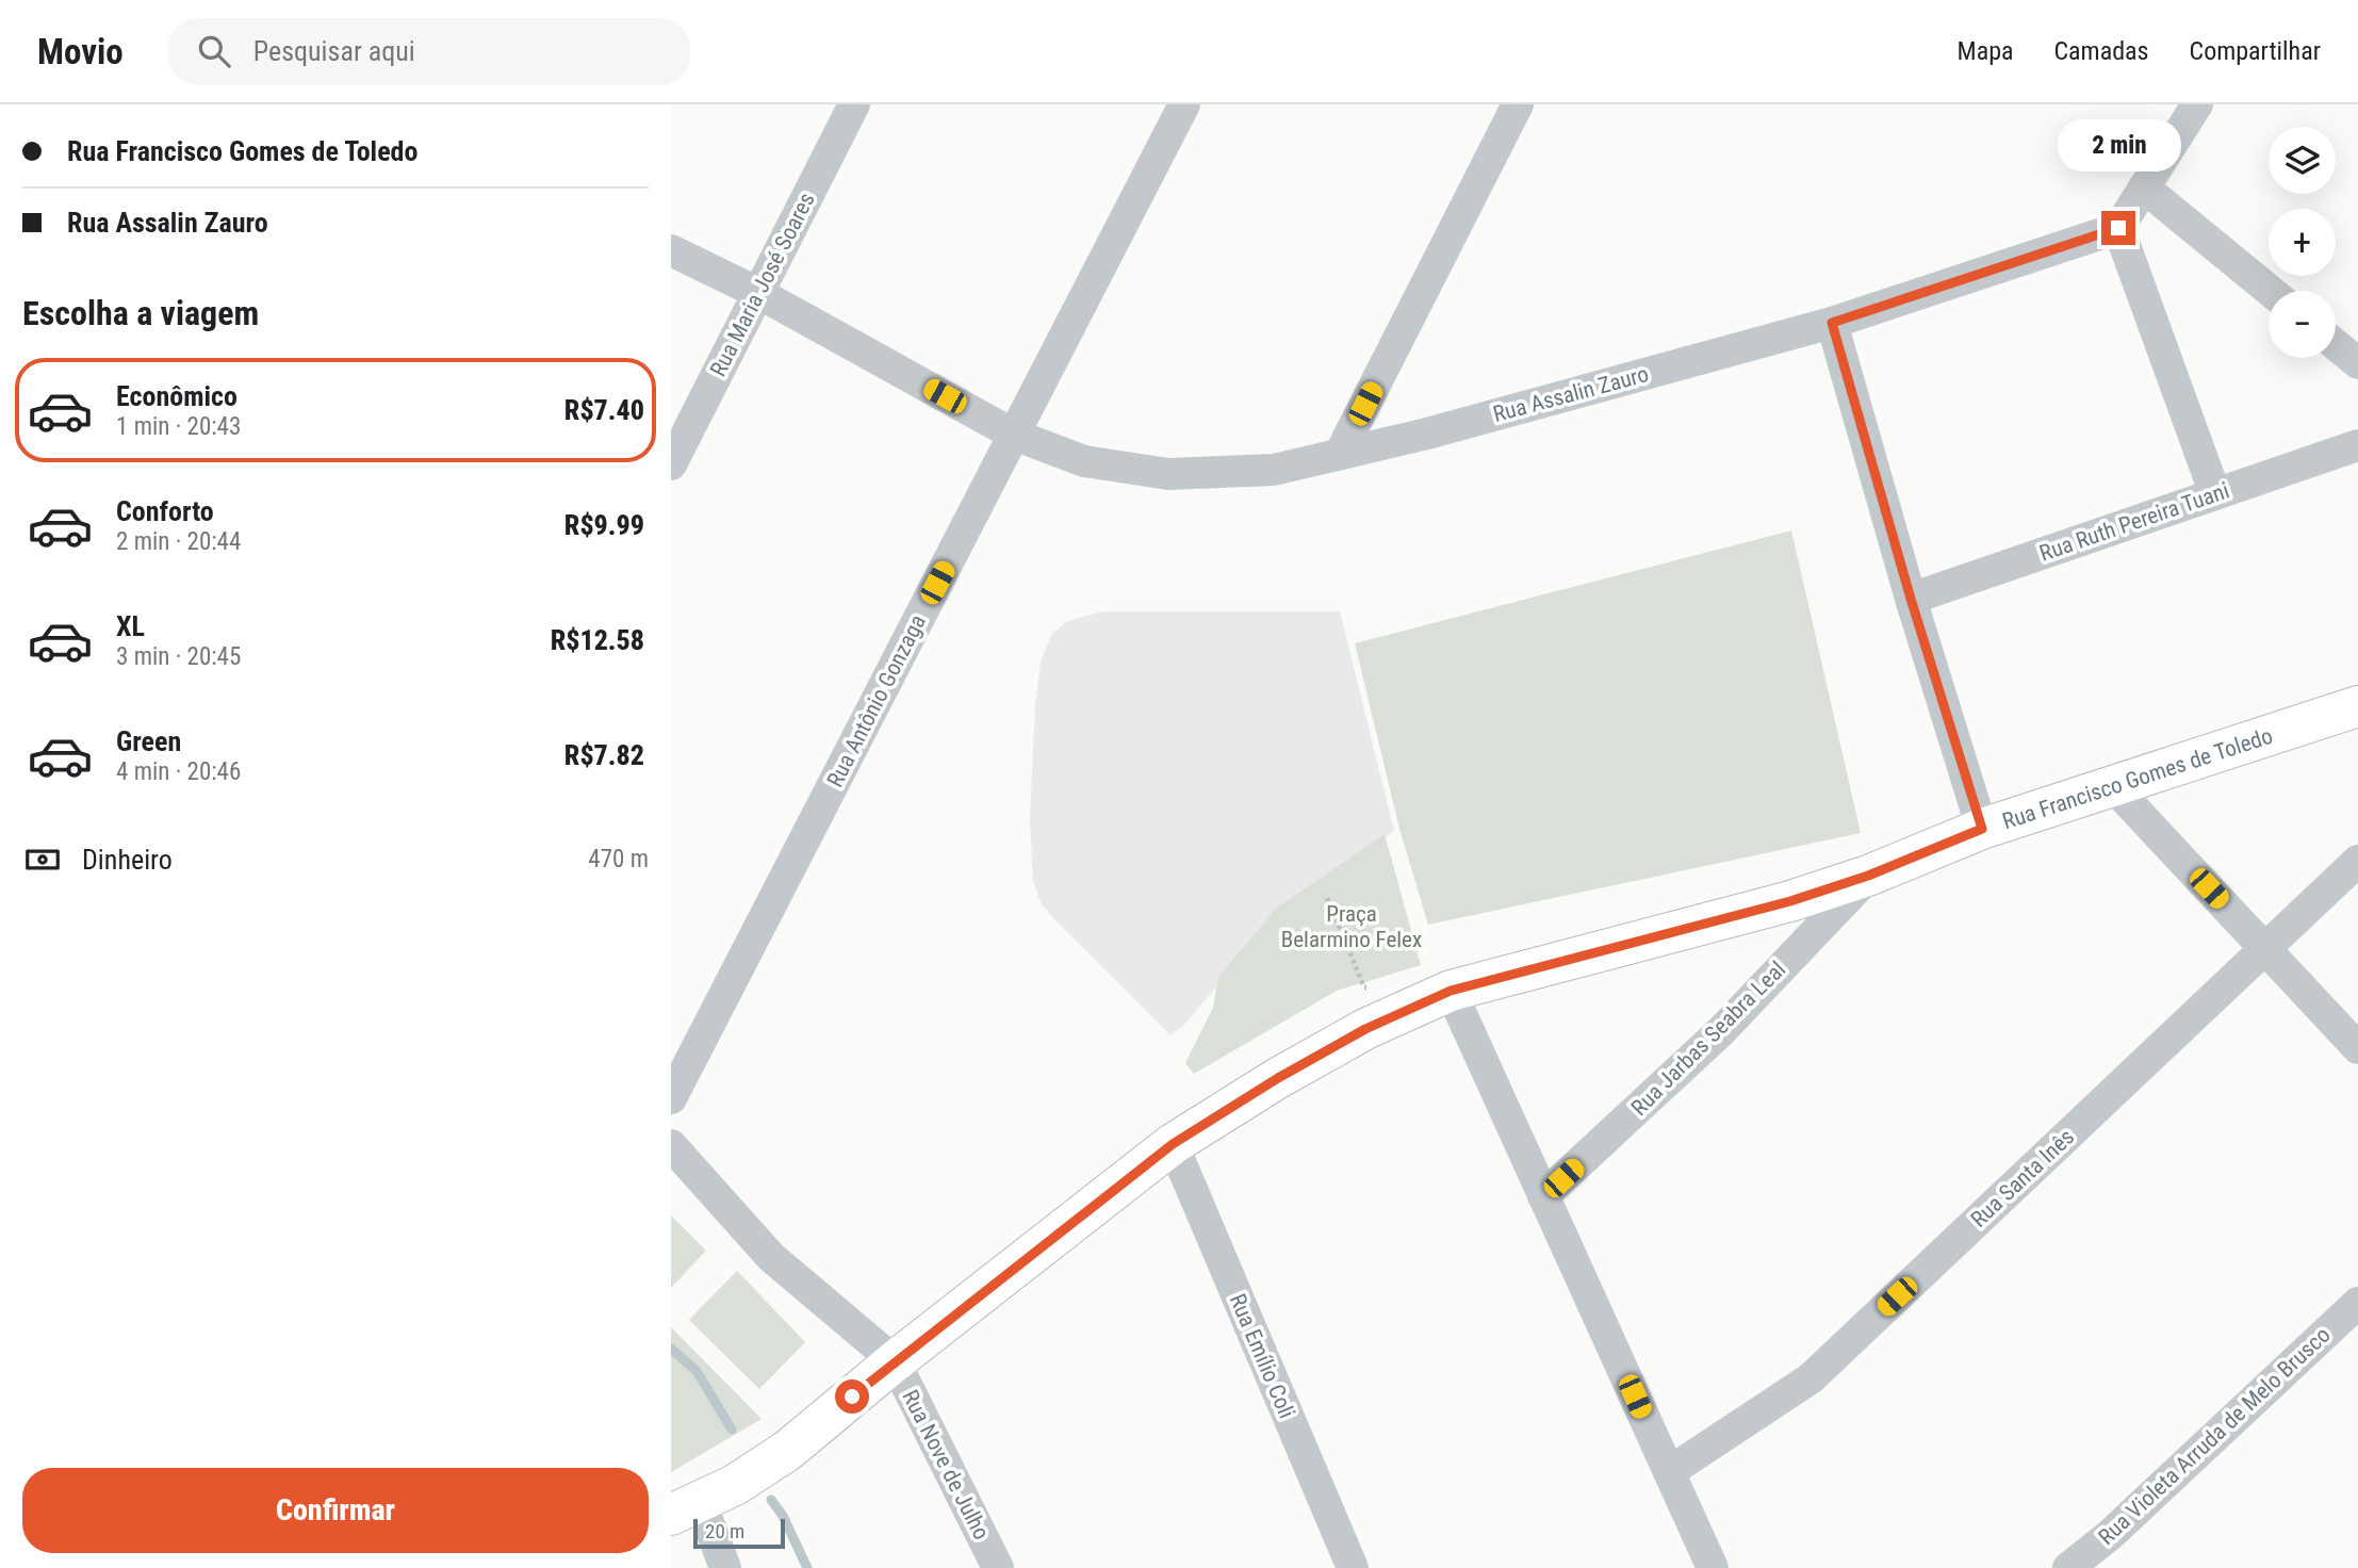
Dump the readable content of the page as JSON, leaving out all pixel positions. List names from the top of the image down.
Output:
{
  "streets": {
    "street": [
      "Rua Maria José Soares",
      "Rua Assalin Zauro",
      "Rua Ruth Pereira Tuani",
      "Rua Antônio Gonzaga",
      "Rua Francisco Gomes de Toledo",
      "Rua Jarbas Seabra Leal",
      "Rua Santa Inês",
      "Rua Emílio Coli",
      "Rua Violeta Arruda de Melo Brusco",
      "Rua Nove de Julho"
    ]
  },
  "crossings": [
    ["Rua Maria José Soares", "Rua Assalin Zauro"],
    ["Rua Assalin Zauro", "Rua Antônio Gonzaga"],
    ["Rua Francisco Gomes de Toledo", "Rua Jarbas Seabra Leal"],
    ["Rua Francisco Gomes de Toledo", "Rua Emílio Coli"],
    ["Rua Francisco Gomes de Toledo", "Rua Nove de Julho"]
  ],
  "parks": ["Praça Belarmino Felex"],
  "scale_bar": "20 m",
  "page": {
    "header": "Movio",
    "search": "Pesquisar aqui",
    "nav": ["Mapa", "Camadas", "Compartilhar"],
    "banner": ["Rua Francisco Gomes de Toledo", "Rua Assalin Zauro"],
    "bubble": "2 min",
    "map_buttons": ["+", "−"],
    "heading": "Escolha a viagem",
    "list": [
      {
        "name": "Econômico",
        "note": "1 min · 20:43",
        "value": "R$7.40"
      },
      {
        "name": "Conforto",
        "note": "2 min · 20:44",
        "value": "R$9.99"
      },
      {
        "name": "XL",
        "note": "3 min · 20:45",
        "value": "R$12.58"
      },
      {
        "name": "Green",
        "note": "4 min · 20:46",
        "value": "R$7.82"
      }
    ],
    "pay": ["Dinheiro", "470 m"],
    "buttons": "Confirmar",
    "scale": "20 m"
  }
}
